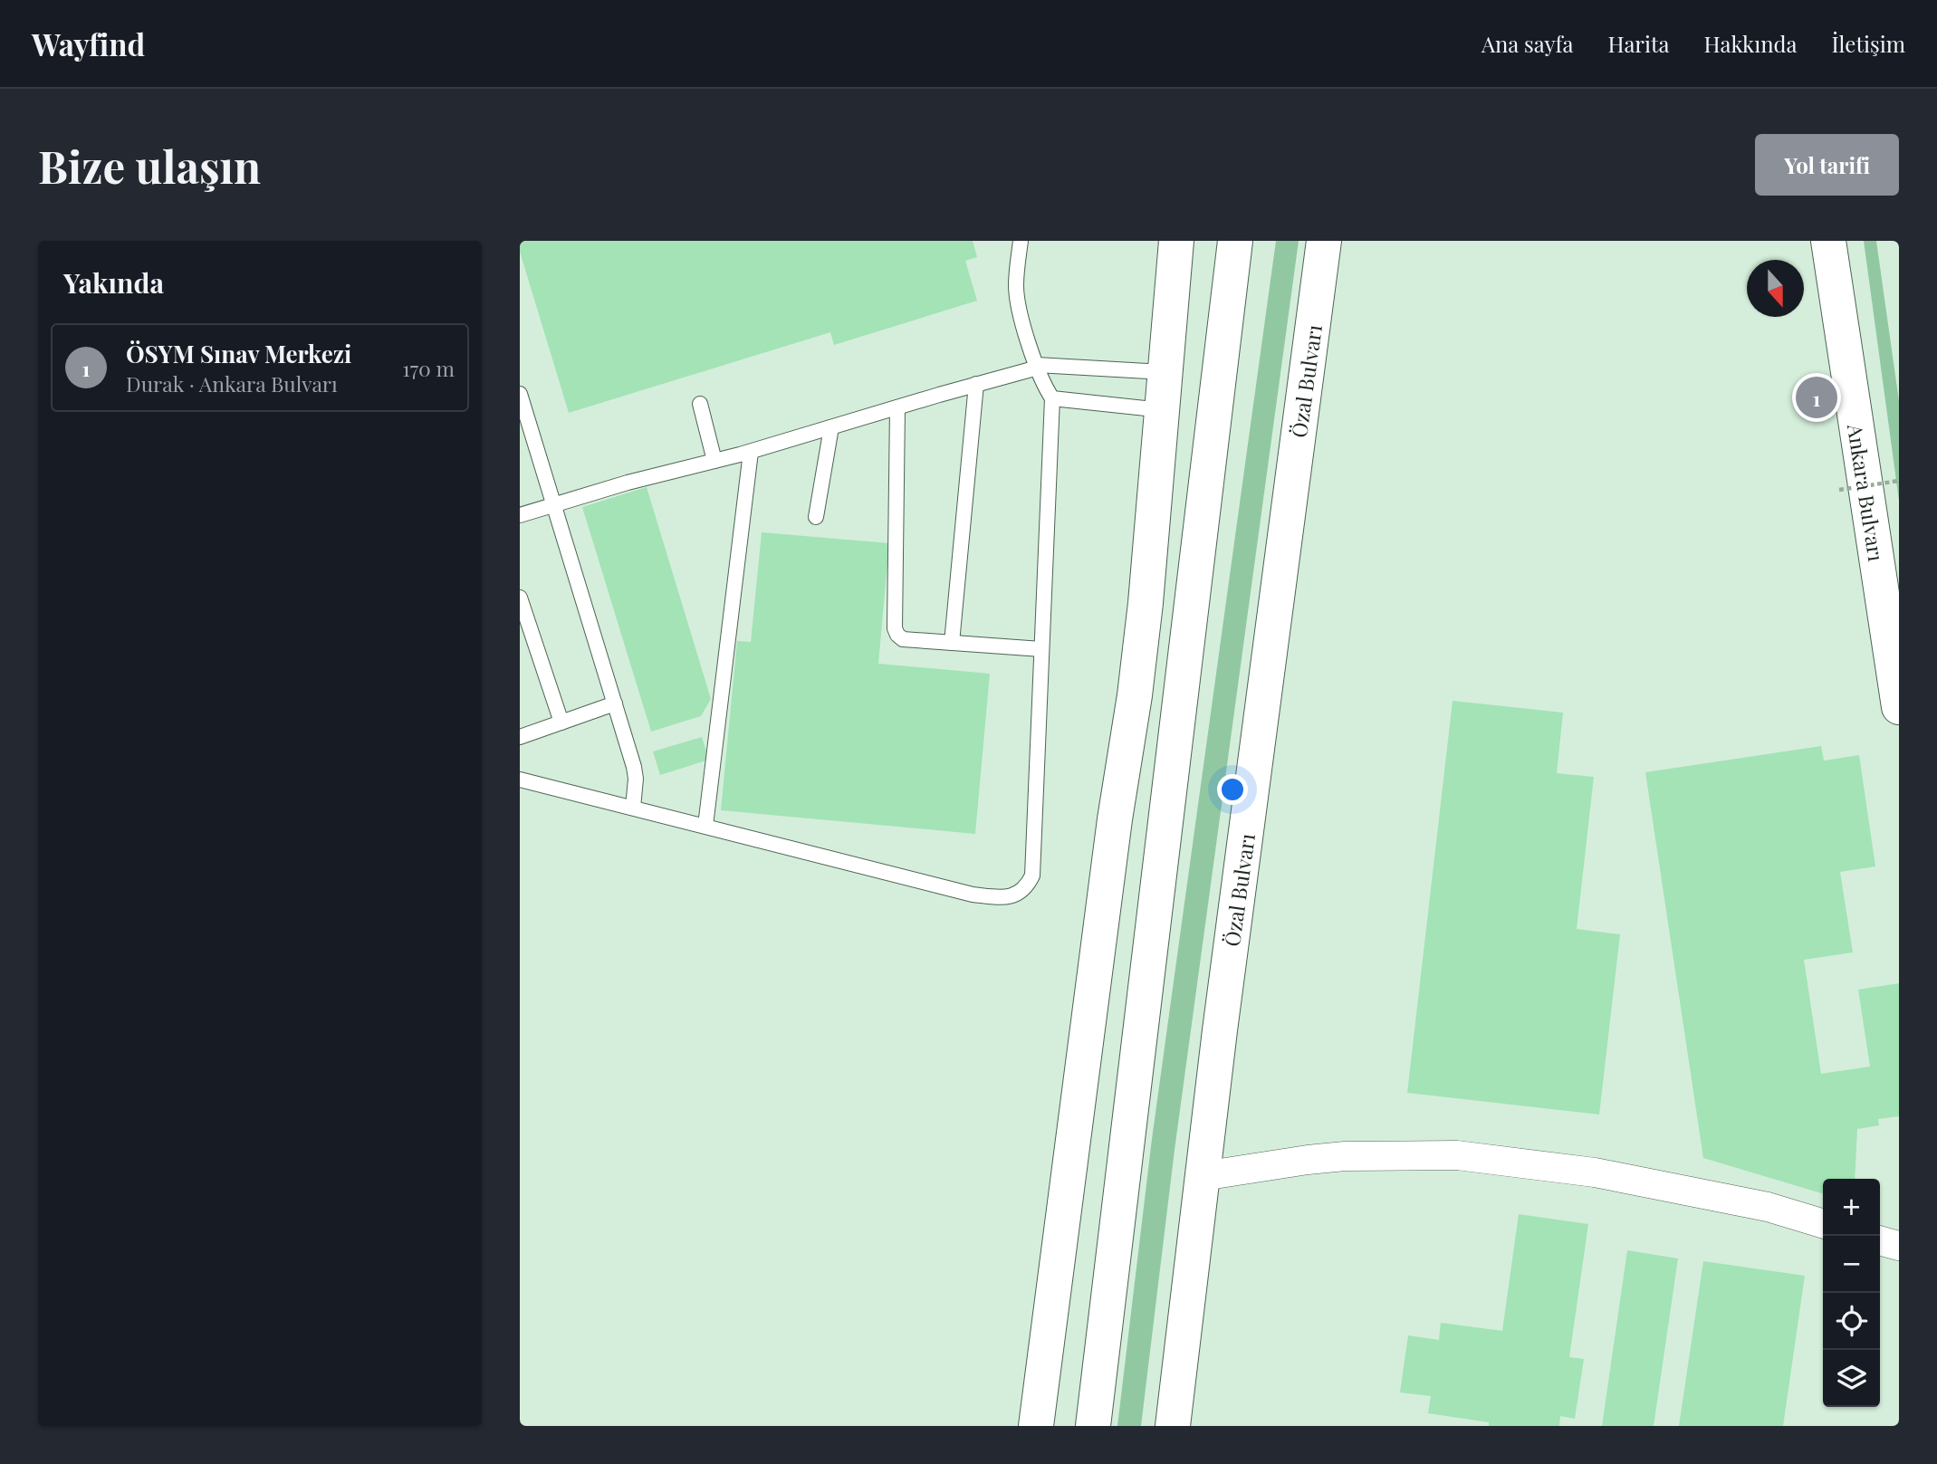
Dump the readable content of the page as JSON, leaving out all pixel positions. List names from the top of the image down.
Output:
{
  "streets": {
    "main road": ["Özal Bulvarı", "Ankara Bulvarı"]
  },
  "north": "bottom",
  "page": {
    "header": "Wayfind",
    "nav": [
      "Ana sayfa",
      "Harita",
      "Hakkında",
      "İletişim"
    ],
    "buttons": "Yol tarifi",
    "title": "Bize ulaşın",
    "heading": "Yakında",
    "list": [
      {
        "mark": "1",
        "name": "ÖSYM Sınav Merkezi",
        "note": "Durak · Ankara Bulvarı",
        "value": "170 m"
      }
    ],
    "pins": "1",
    "map_buttons": ["+", "−"]
  }
}
